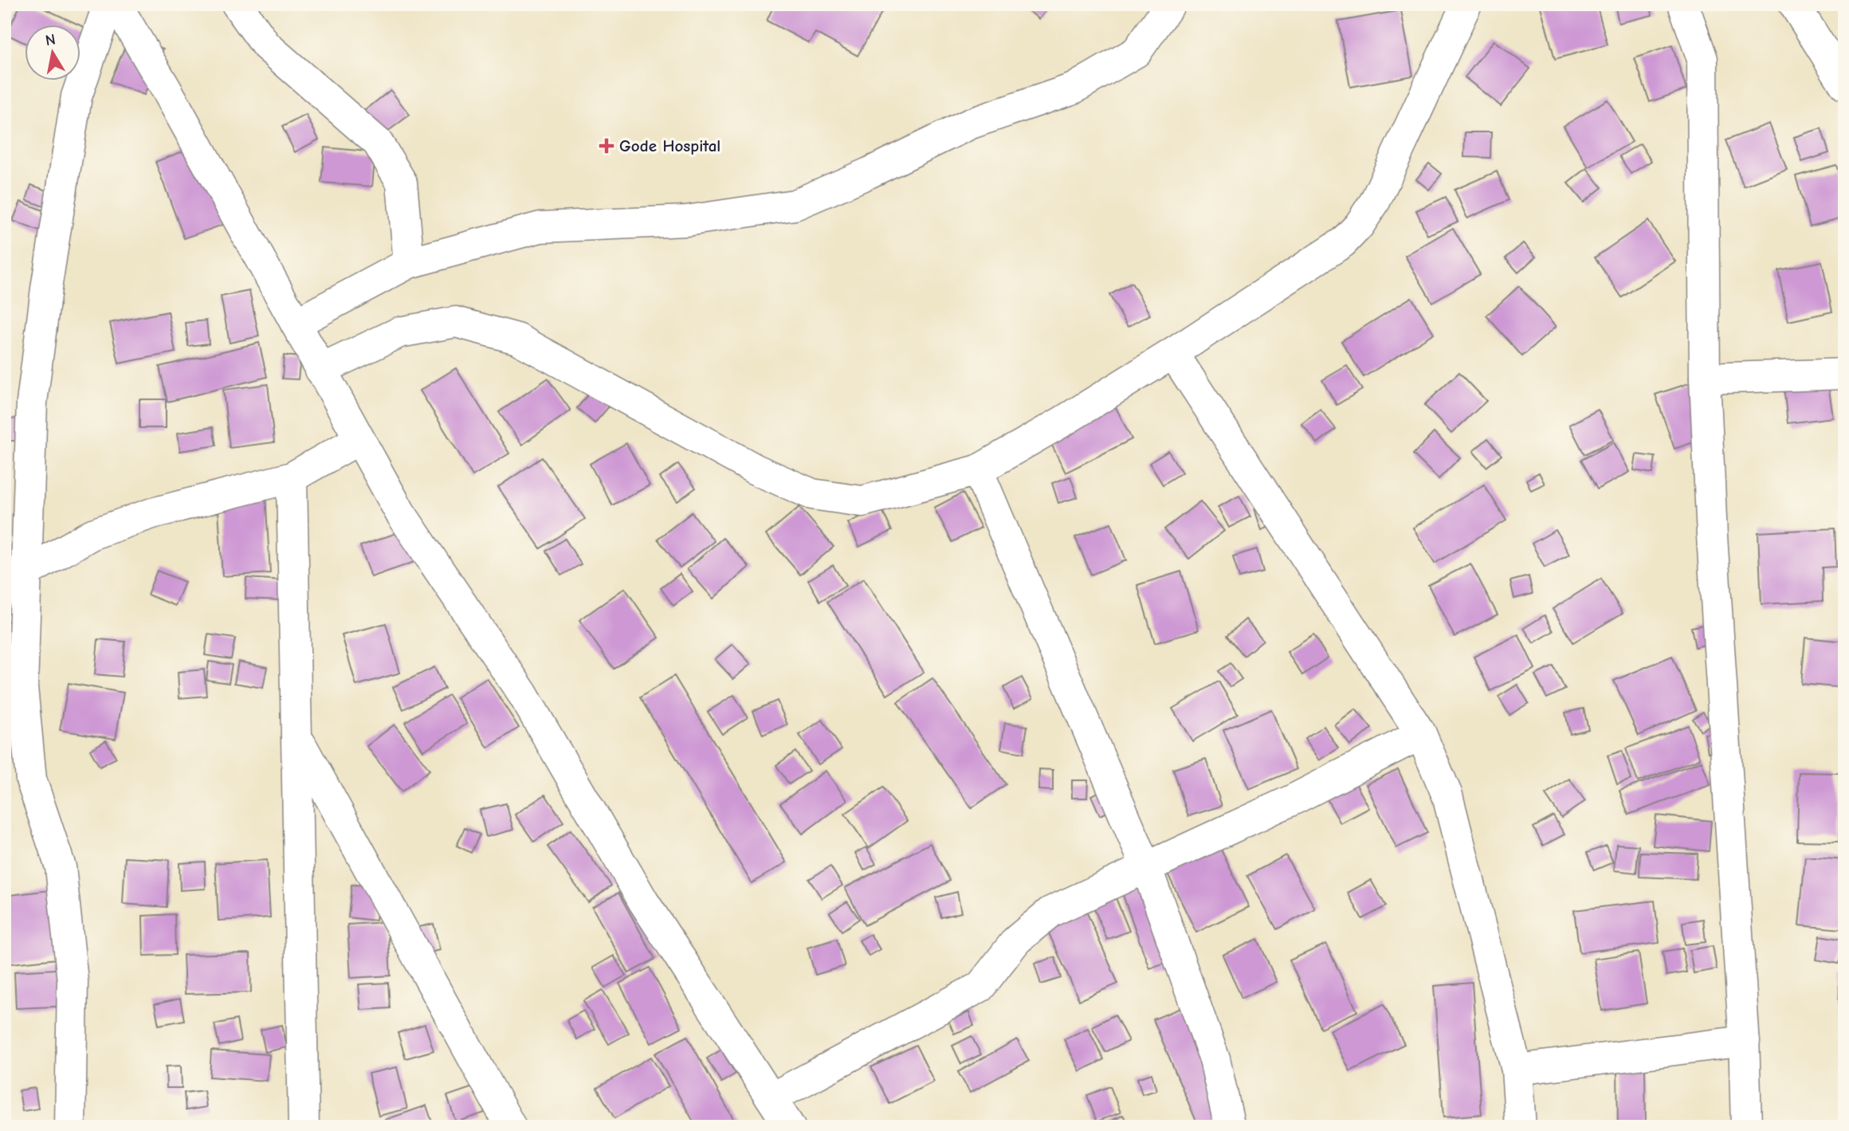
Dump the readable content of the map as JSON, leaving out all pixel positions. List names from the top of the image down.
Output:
{
  "places": {
    "health": ["Gode Hospital"]
  },
  "north": "top"
}
